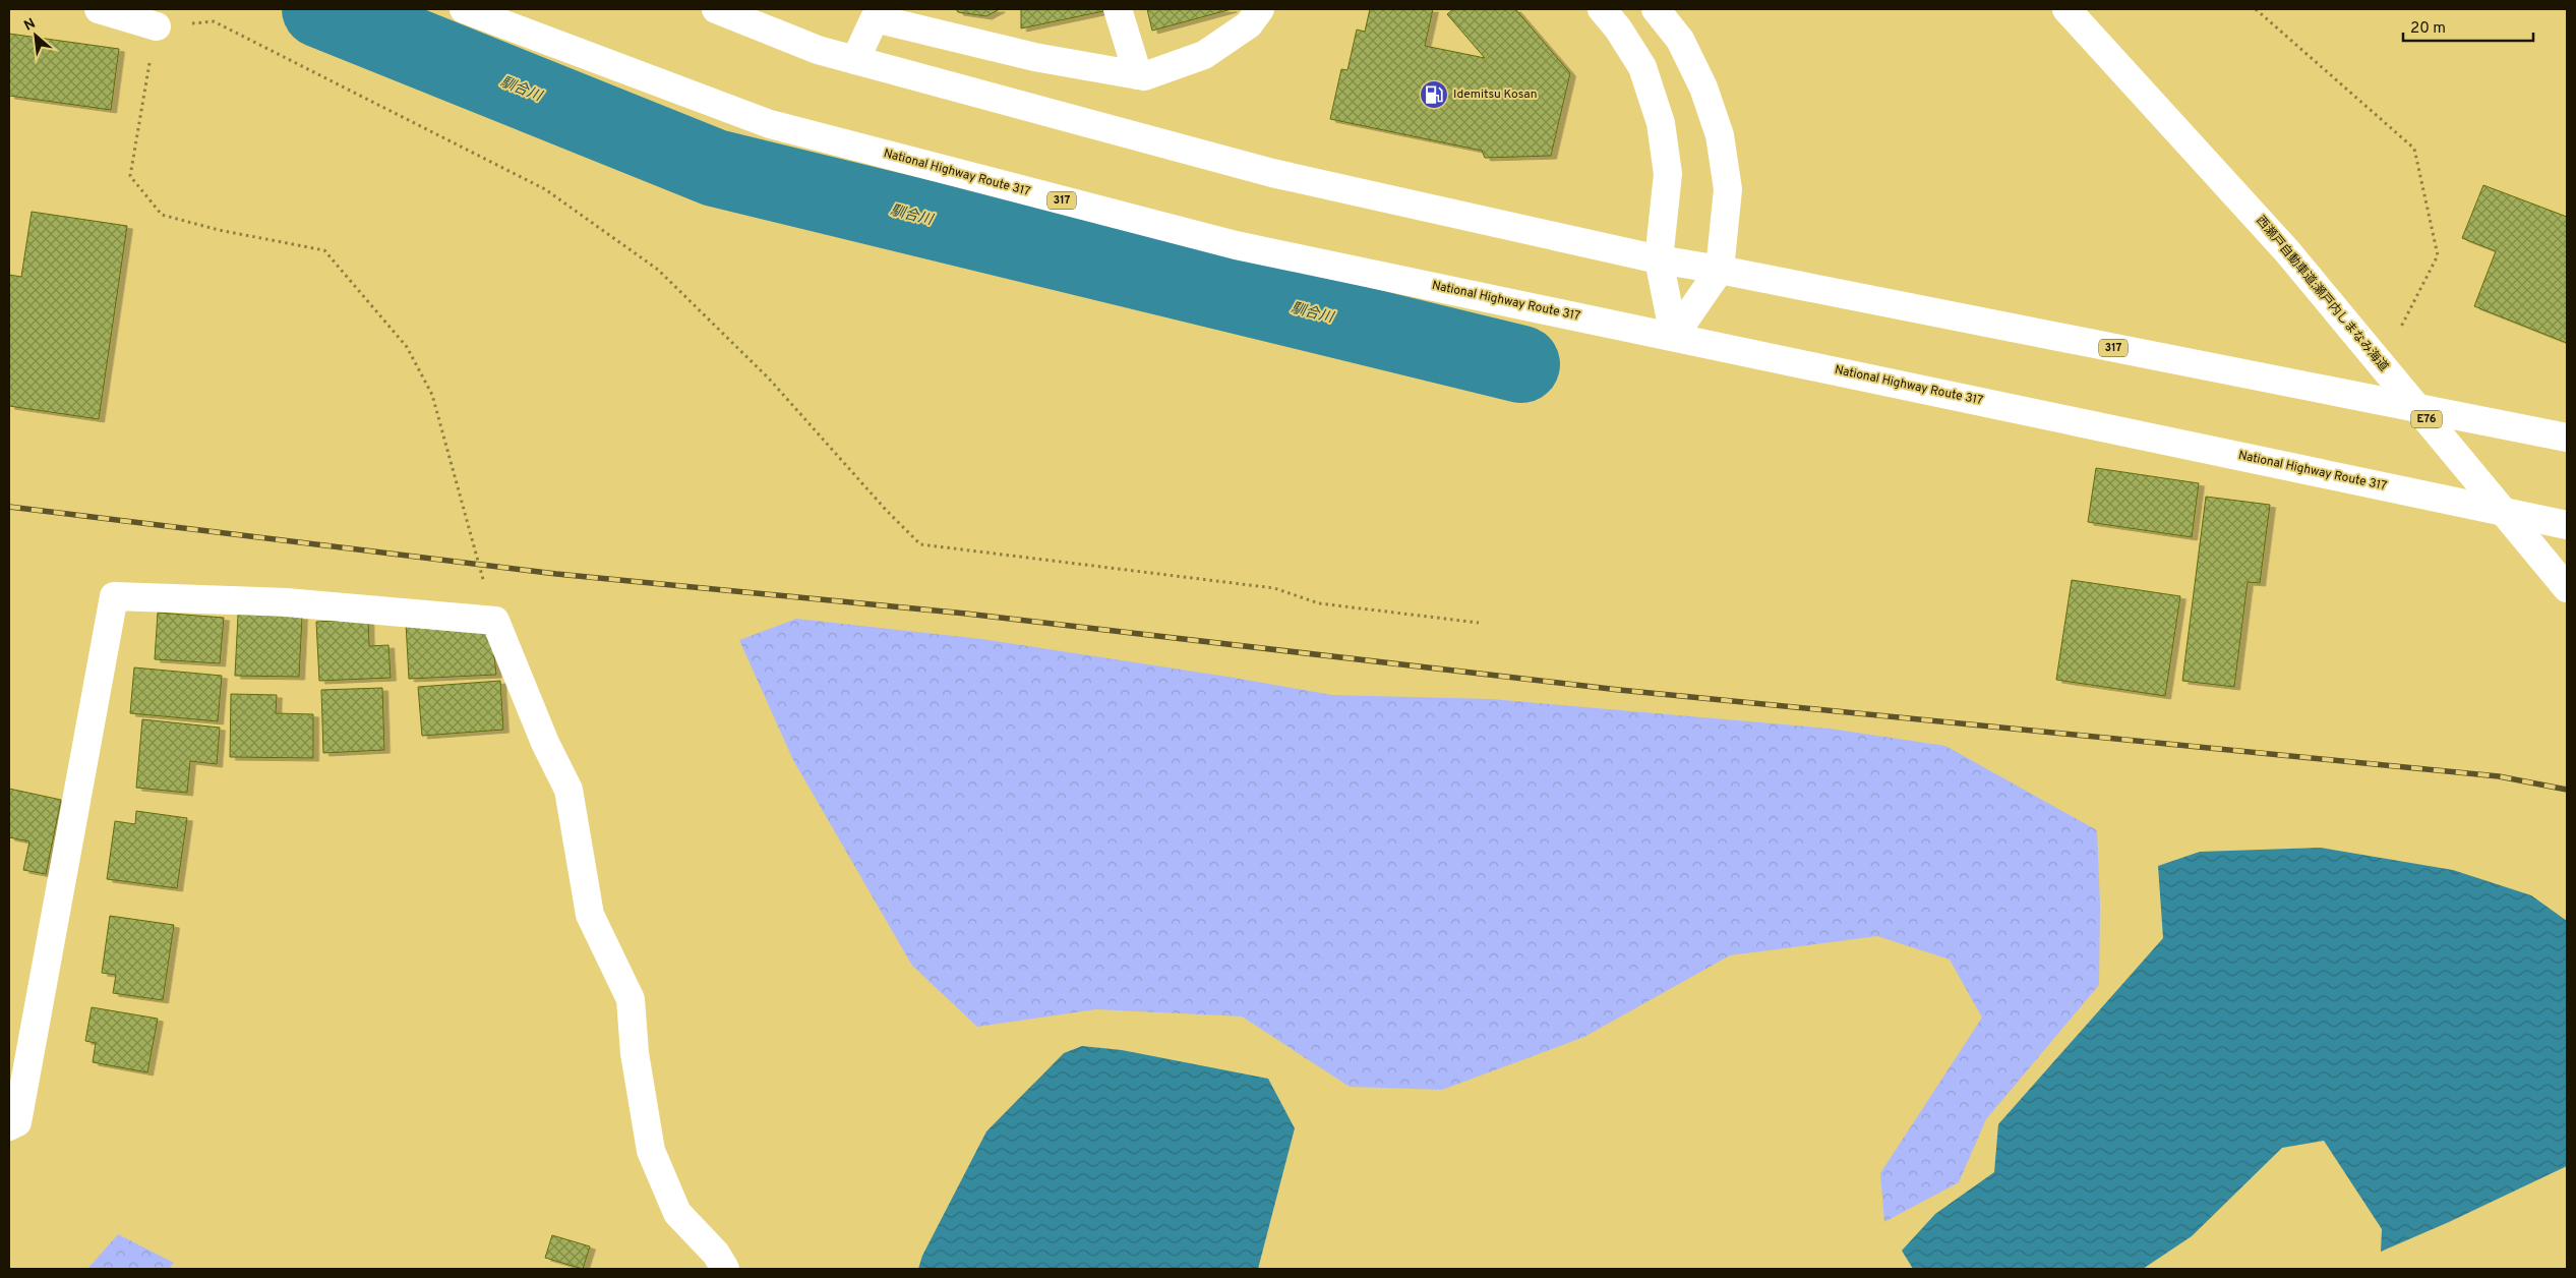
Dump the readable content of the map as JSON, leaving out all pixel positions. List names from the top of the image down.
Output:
{
  "streets": {
    "main road": [
      "National Highway Route 317",
      "317",
      "西瀬戸自動車道;瀬戸内しまなみ海道",
      "E76"
    ]
  },
  "water": ["馴合川"],
  "places": {
    "fuel station": ["Idemitsu Kosan"]
  },
  "scale_bar": "20 m",
  "north": "top left"
}
